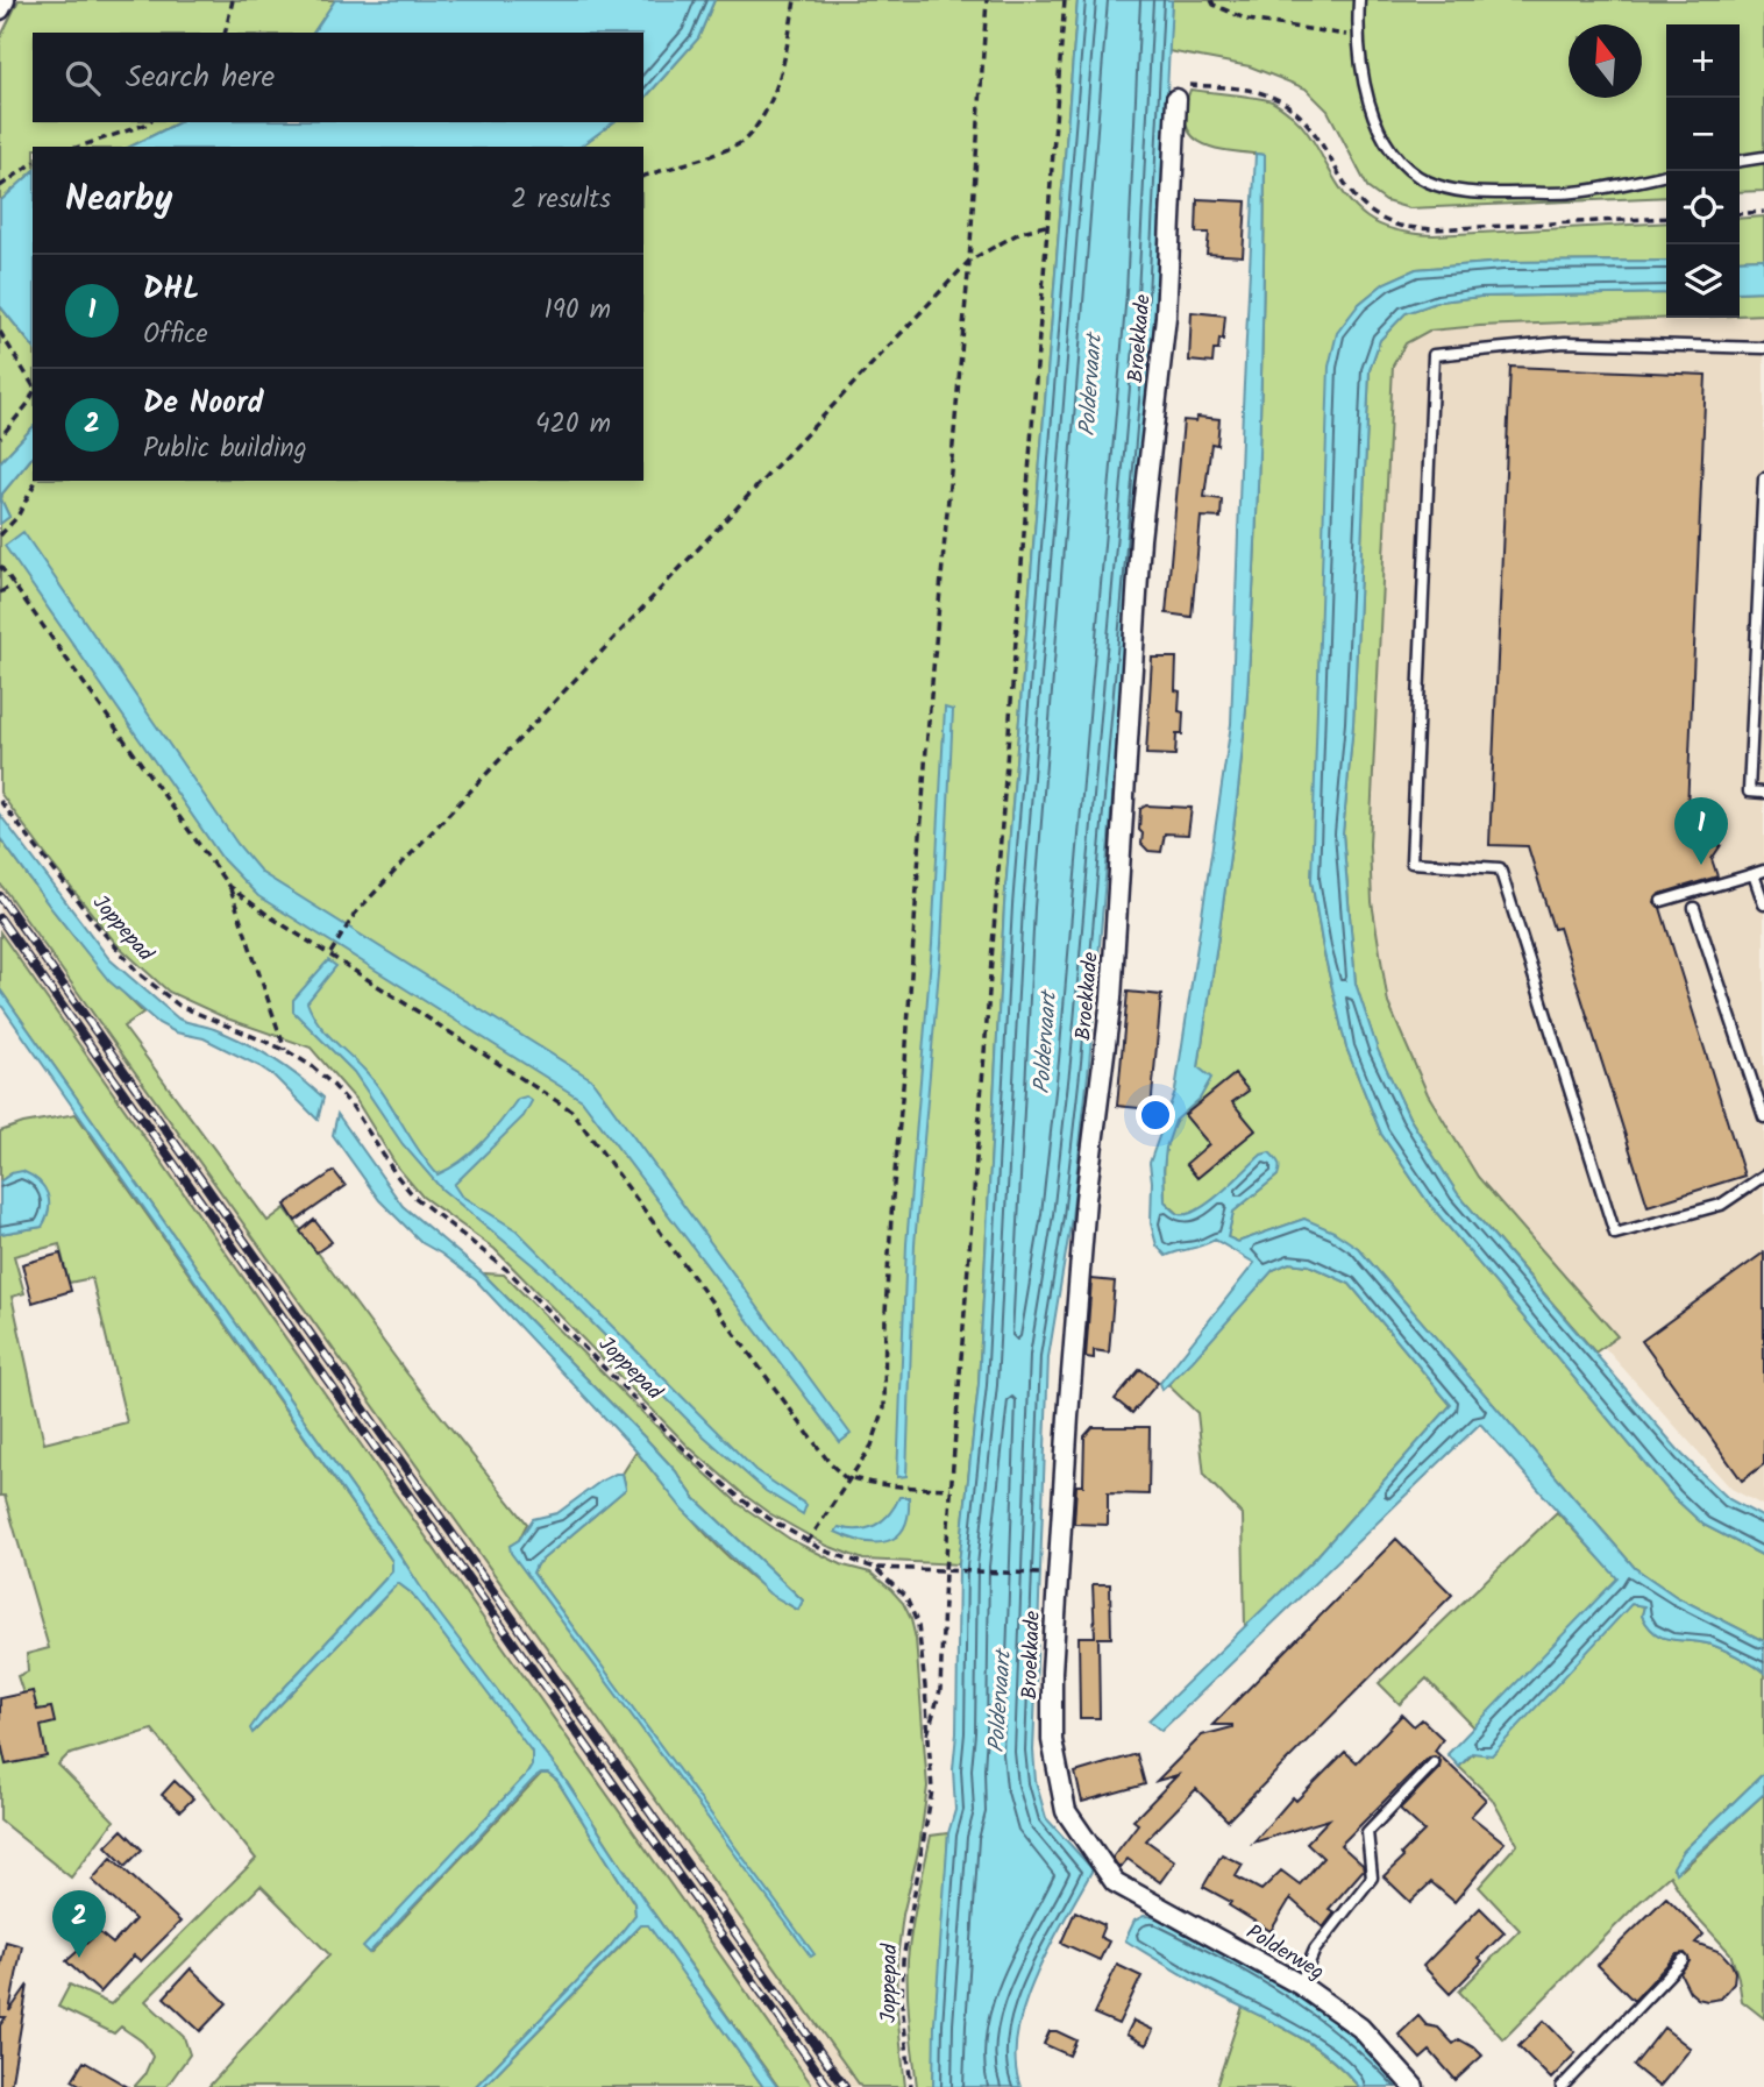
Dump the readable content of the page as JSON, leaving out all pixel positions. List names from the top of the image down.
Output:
{
  "streets": {
    "street": ["Broekkade", "Polderweg"],
    "path": ["Joppepad"]
  },
  "crossings": [
    ["Broekkade", "Polderweg"]
  ],
  "water": ["Poldervaart"],
  "north": "top",
  "page": {
    "map_buttons": ["+", "−"],
    "search": "Search here",
    "heading": ["Nearby", "2 results"],
    "list": [
      {
        "mark": "1",
        "name": "DHL",
        "note": "Office",
        "value": "190 m"
      },
      {
        "mark": "2",
        "name": "De Noord",
        "note": "Public building",
        "value": "420 m"
      }
    ],
    "pins": ["1", "2"]
  }
}
